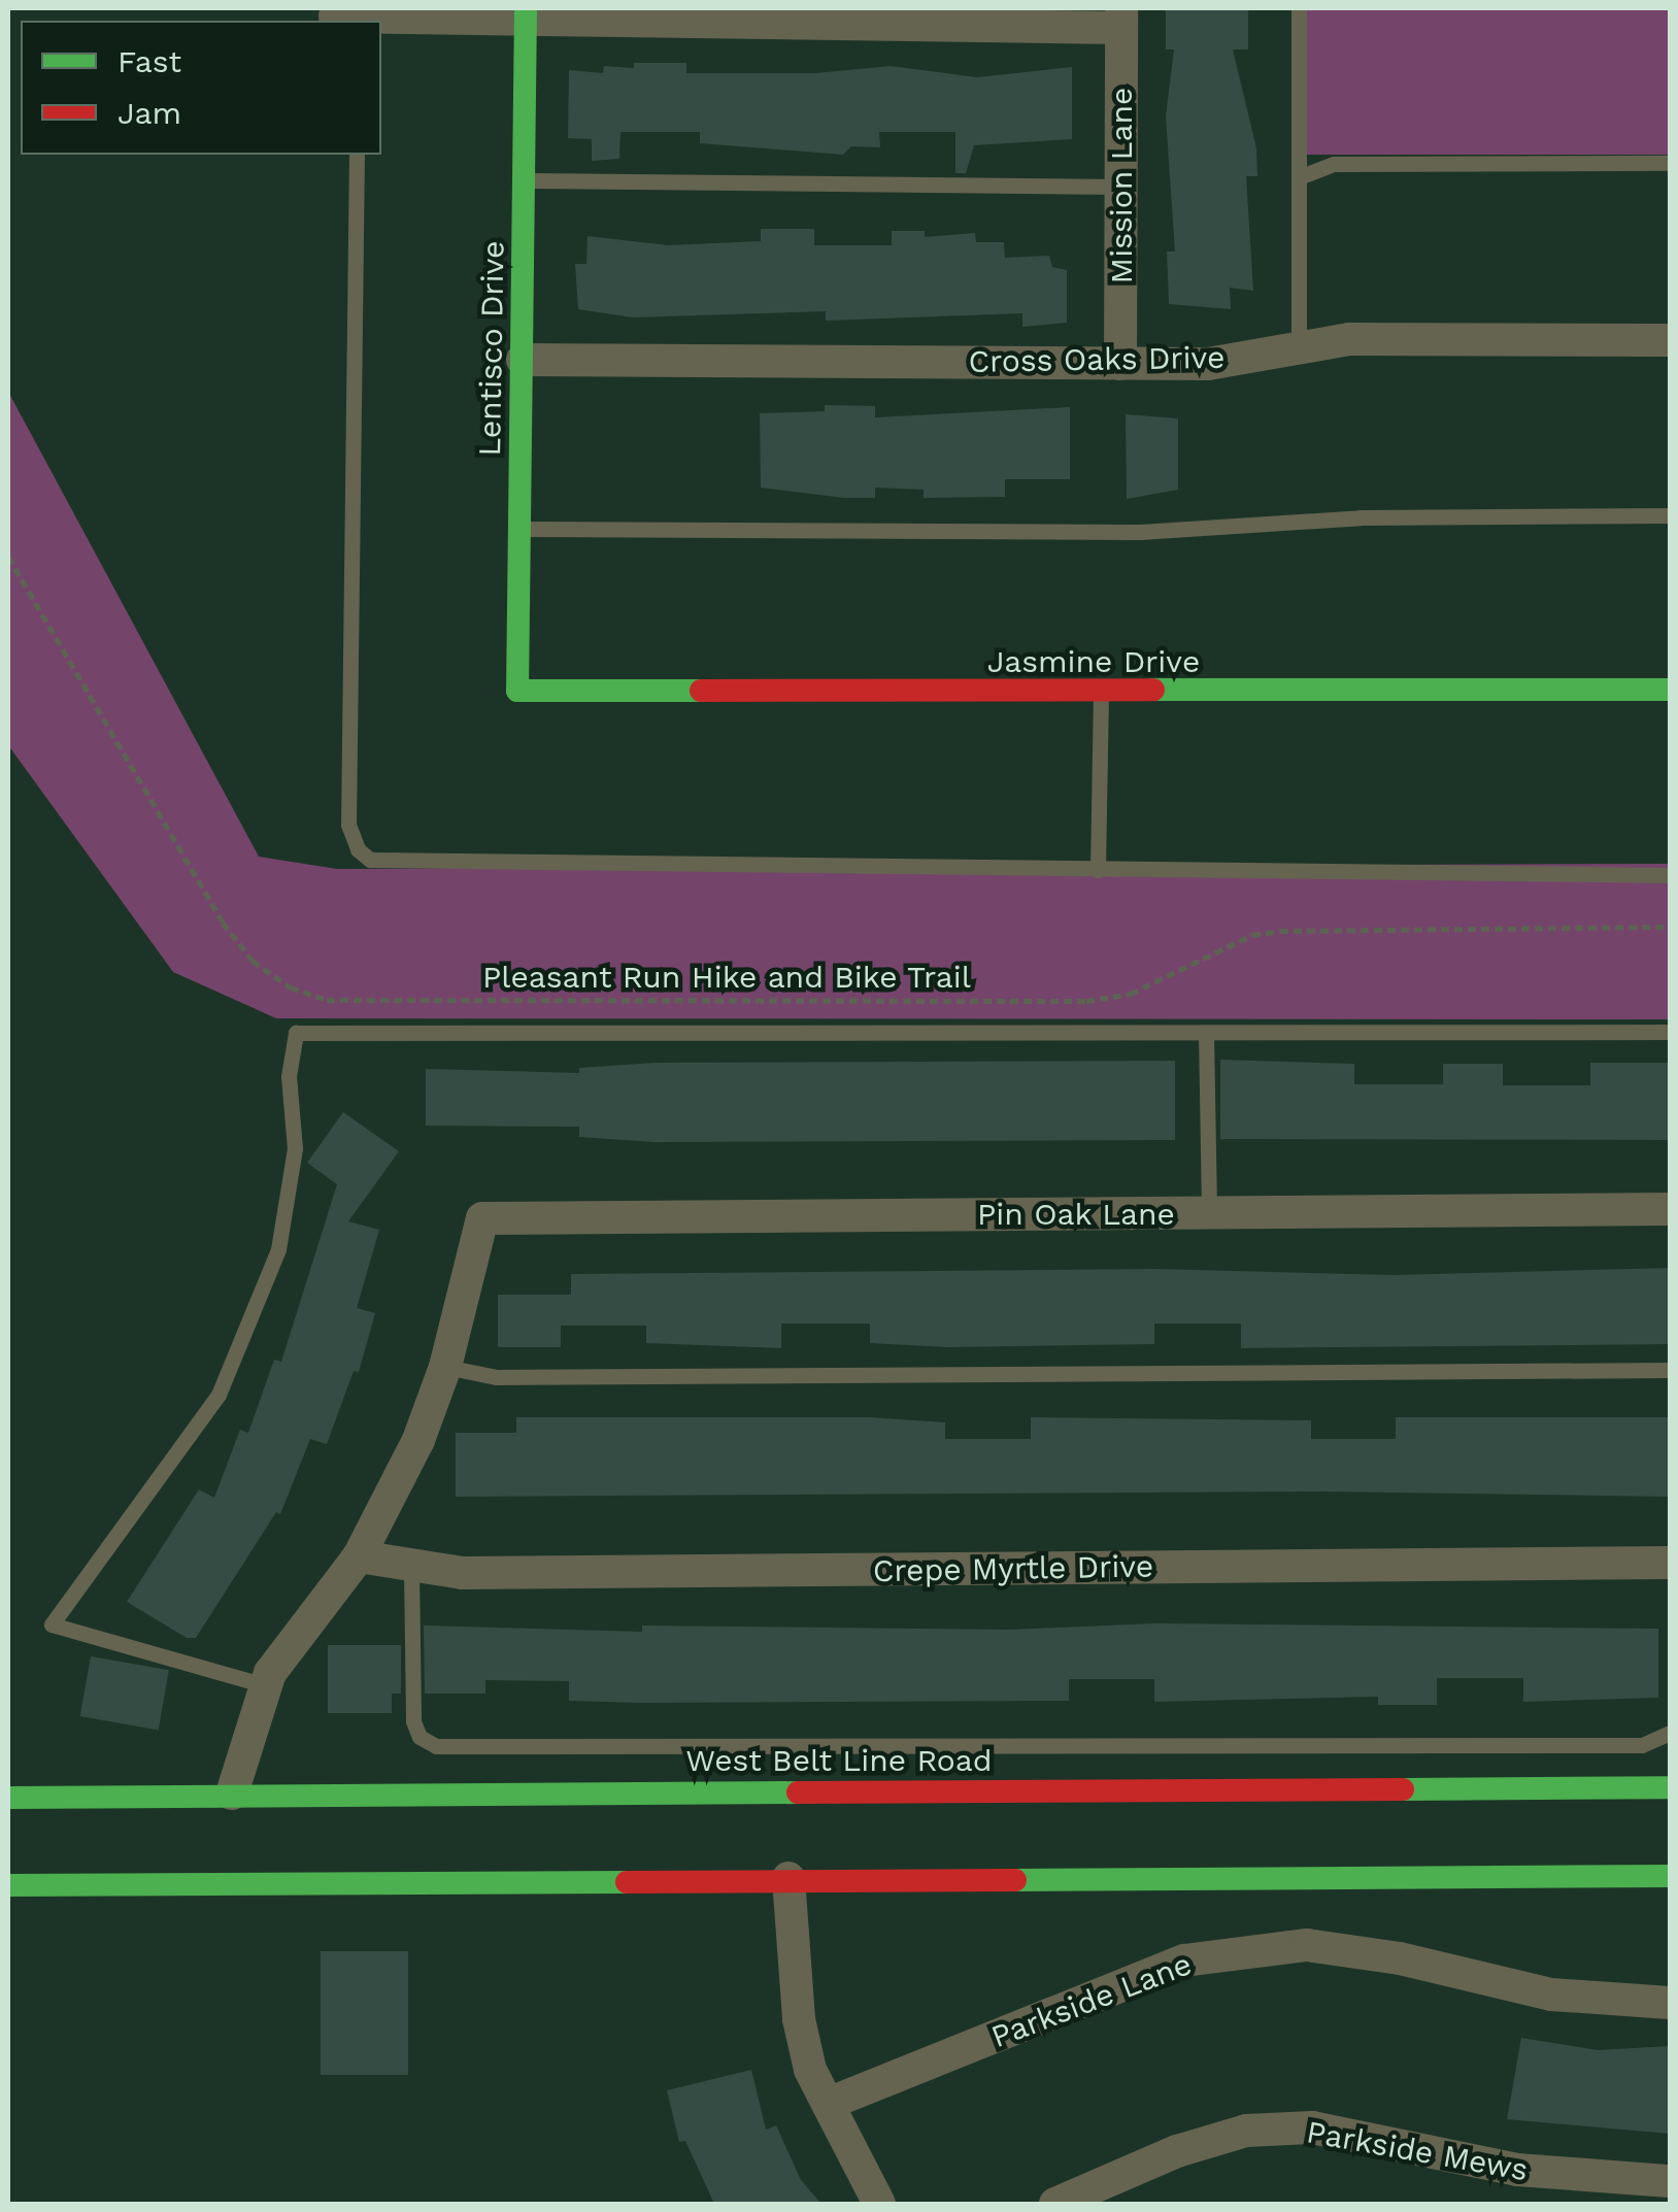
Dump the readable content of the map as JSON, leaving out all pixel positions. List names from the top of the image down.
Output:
{
  "streets": {
    "main road": ["Lentisco Drive", "Jasmine Drive", "West Belt Line Road"],
    "street": [
      "Mission Lane",
      "Cross Oaks Drive",
      "Pin Oak Lane",
      "Crepe Myrtle Drive",
      "Parkside Lane",
      "Parkside Mews"
    ],
    "path": ["Pleasant Run Hike and Bike Trail"]
  },
  "crossings": [
    ["Mission Lane", "Cross Oaks Drive"],
    ["Lentisco Drive", "Cross Oaks Drive"],
    ["Lentisco Drive", "Jasmine Drive"]
  ],
  "legend": ["Fast", "Jam"]
}
